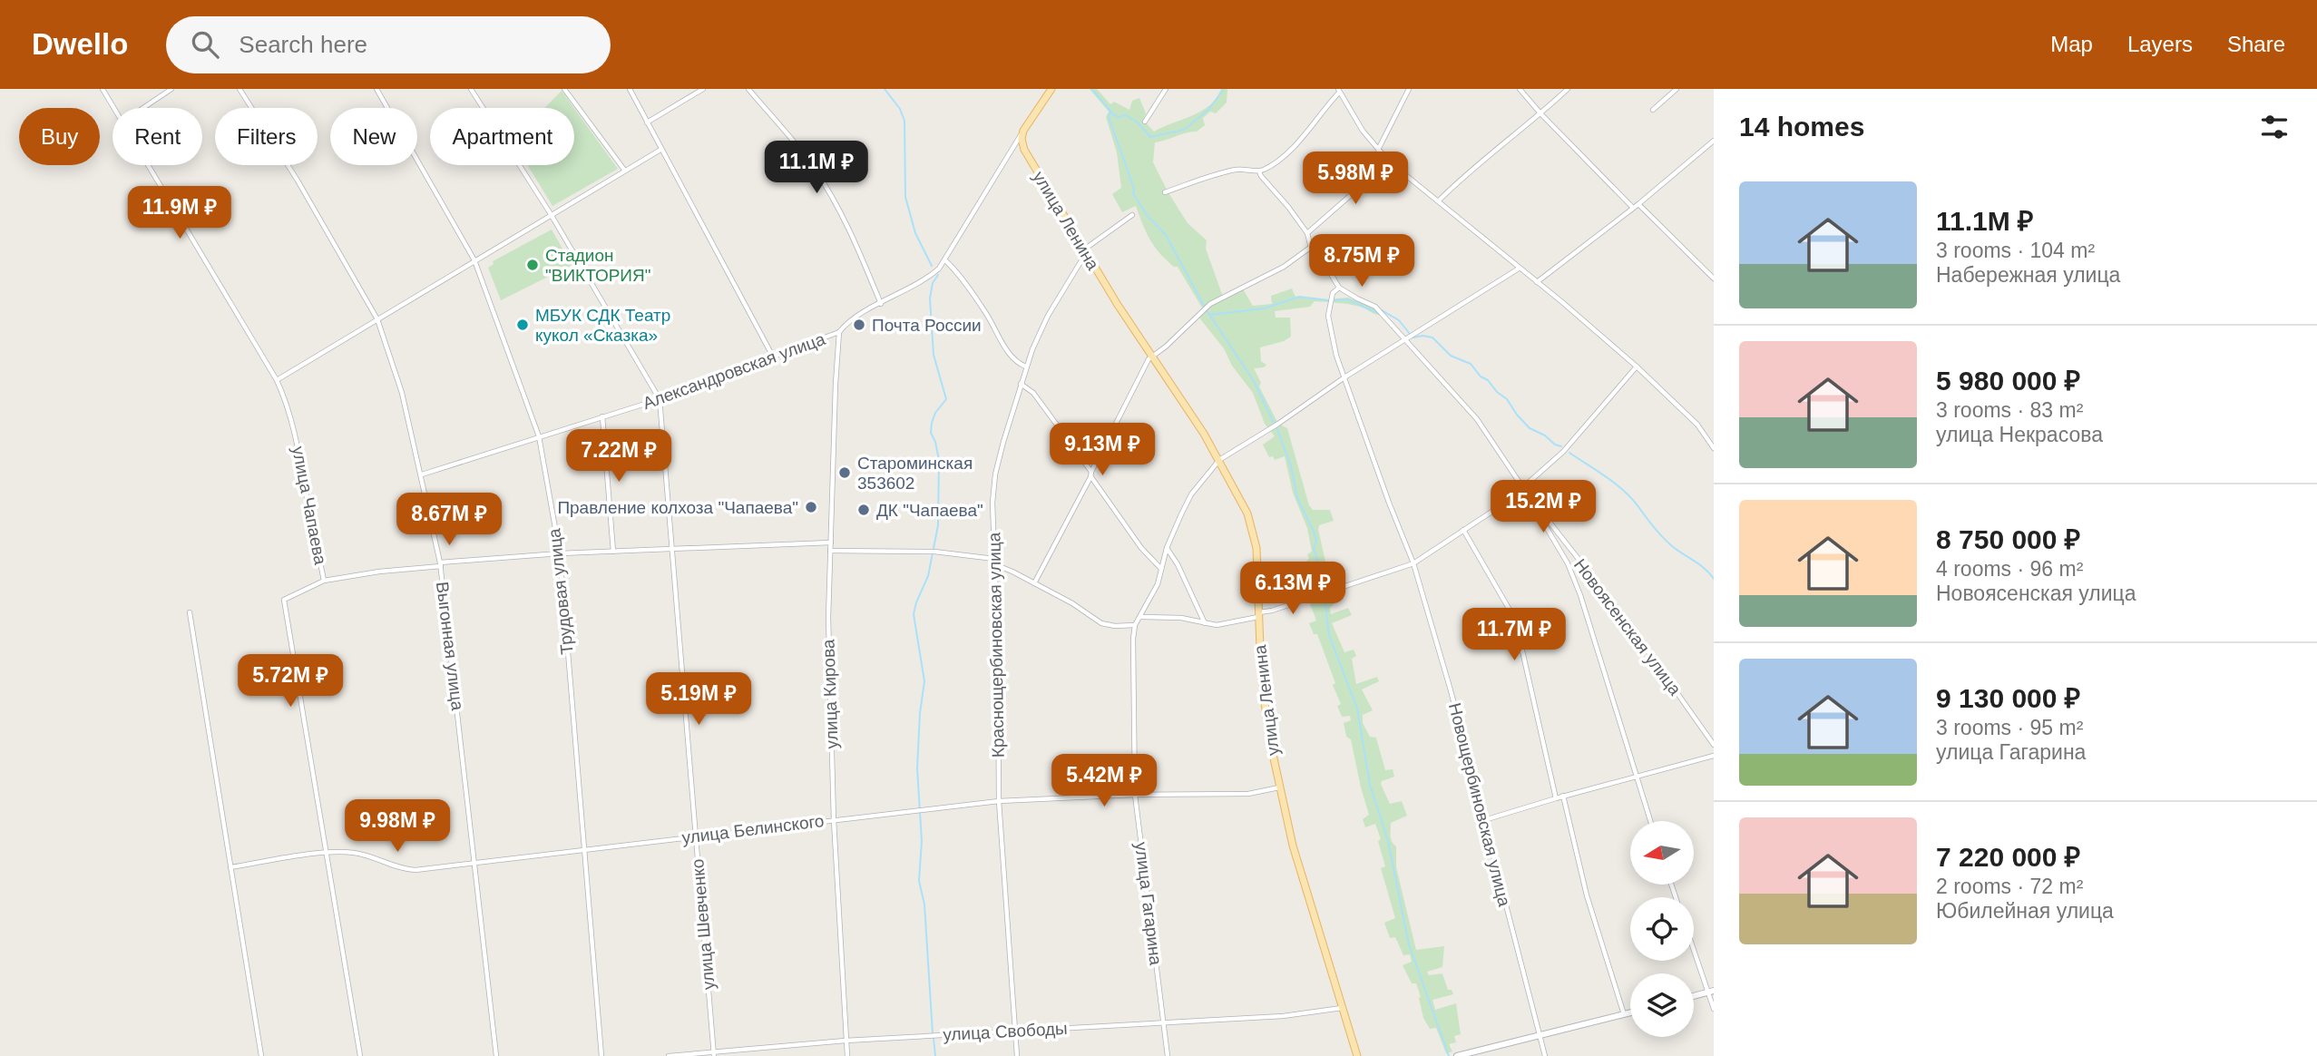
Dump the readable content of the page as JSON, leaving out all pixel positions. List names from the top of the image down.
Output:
{
  "streets": {
    "main road": ["улица Ленина", "Александровская улица"],
    "street": [
      "улица Чапаева",
      "Трудовая улица",
      "Новоясенская улица",
      "Краснощербиновская улица",
      "Выгонная улица",
      "улица Кирова",
      "Новощербиновская улица",
      "улица Белинского",
      "улица Гагарина",
      "улица Шевченко",
      "улица Свободы"
    ]
  },
  "crossings": [
    ["улица Ленина", "Александровская улица"],
    ["улица Ленина", "Краснощербиновская улица"],
    ["улица Ленина", "улица Белинского"],
    ["улица Ленина", "улица Свободы"],
    ["Александровская улица", "Трудовая улица"],
    ["Александровская улица", "Выгонная улица"],
    ["Александровская улица", "улица Кирова"],
    ["Александровская улица", "улица Шевченко"],
    ["улица Чапаева", "улица Белинского"],
    ["Трудовая улица", "улица Белинского"],
    ["Новоясенская улица", "Новощербиновская улица"],
    ["Краснощербиновская улица", "улица Белинского"],
    ["Краснощербиновская улица", "улица Свободы"],
    ["Выгонная улица", "улица Белинского"],
    ["улица Кирова", "улица Белинского"],
    ["улица Кирова", "улица Свободы"],
    ["улица Белинского", "улица Гагарина"],
    ["улица Белинского", "улица Шевченко"],
    ["улица Гагарина", "улица Свободы"],
    ["улица Шевченко", "улица Свободы"]
  ],
  "places": [
    "Стадион \"ВИКТОРИЯ\"",
    "МБУК СДК Театр кукол «Сказка»",
    "Почта России",
    "Староминская 353602",
    "Правление колхоза \"Чапаева\"",
    "ДК \"Чапаева\""
  ],
  "north": "left",
  "page": {
    "header": "Dwello",
    "search": "Search here",
    "nav": ["Map", "Layers", "Share"],
    "heading": "14 homes",
    "chip": [
      "Buy",
      "Rent",
      "Filters",
      "New",
      "Apartment"
    ],
    "price": [
      "11.1M ₽",
      "5.98M ₽",
      "11.9M ₽",
      "8.75M ₽",
      "9.13M ₽",
      "7.22M ₽",
      "15.2M ₽",
      "8.67M ₽",
      "6.13M ₽",
      "11.7M ₽",
      "5.72M ₽",
      "5.19M ₽",
      "5.42M ₽",
      "9.98M ₽"
    ],
    "list": [
      {
        "name": "11.1M ₽",
        "note": "3 rooms · 104 m² · Набережная улица"
      },
      {
        "name": "5 980 000 ₽",
        "note": "3 rooms · 83 m² · улица Некрасова"
      },
      {
        "name": "8 750 000 ₽",
        "note": "4 rooms · 96 m² · Новоясенская улица"
      },
      {
        "name": "9 130 000 ₽",
        "note": "3 rooms · 95 m² · улица Гагарина"
      },
      {
        "name": "7 220 000 ₽",
        "note": "2 rooms · 72 m² · Юбилейная улица"
      }
    ]
  }
}
